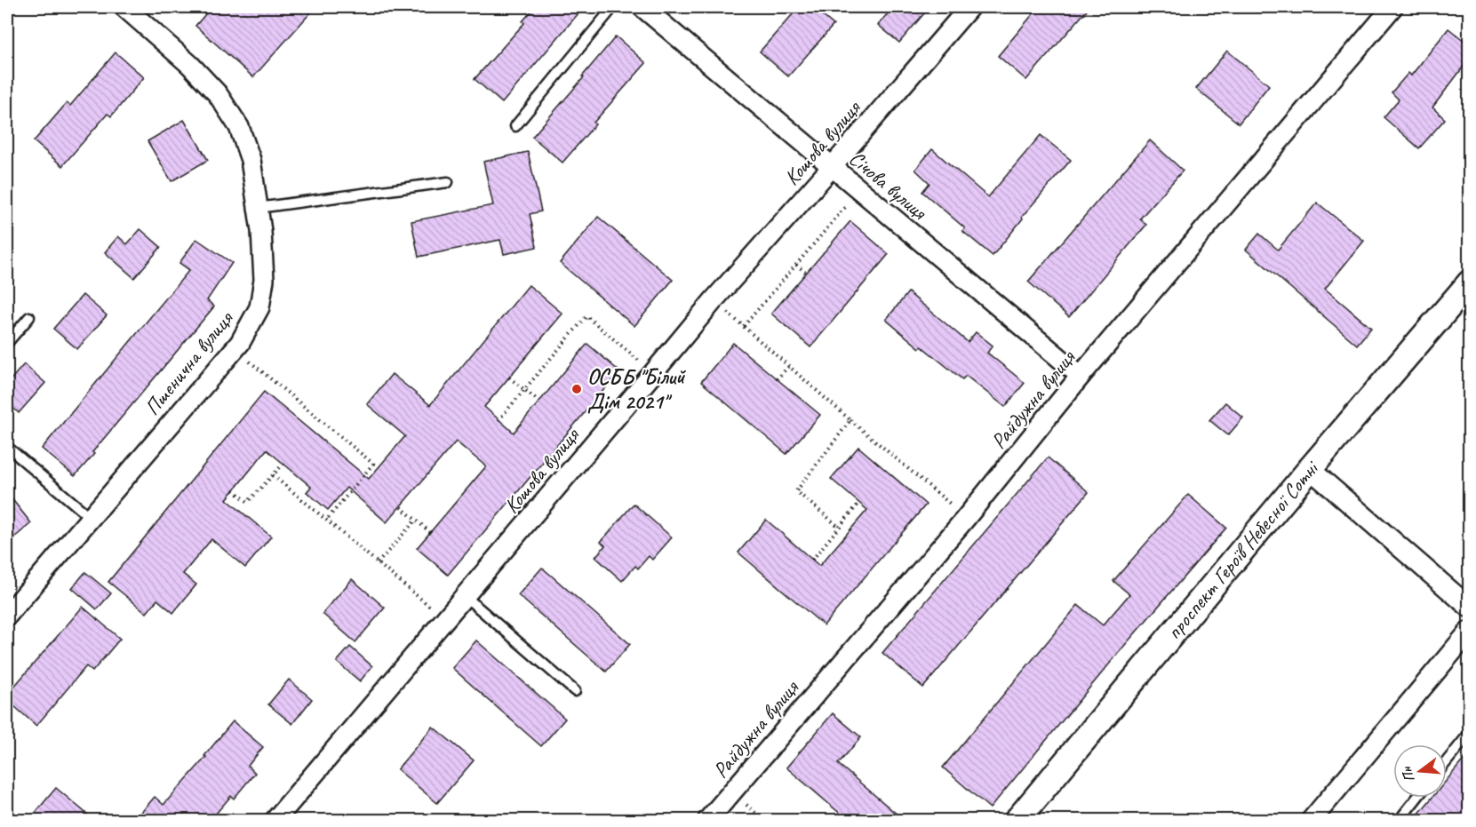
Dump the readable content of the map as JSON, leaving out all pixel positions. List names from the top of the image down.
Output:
{
  "streets": {
    "street": [
      "Кошова вулиця",
      "Січова вулиця",
      "Пшенична вулиця",
      "Райдужна вулиця",
      "проспект Героїв Небесної Сотні"
    ]
  },
  "crossings": [
    ["Кошова вулиця", "Січова вулиця"],
    ["Січова вулиця", "Райдужна вулиця"]
  ],
  "places": ["ОСББ \"Білий Дім 2021\""],
  "north": "left"
}
